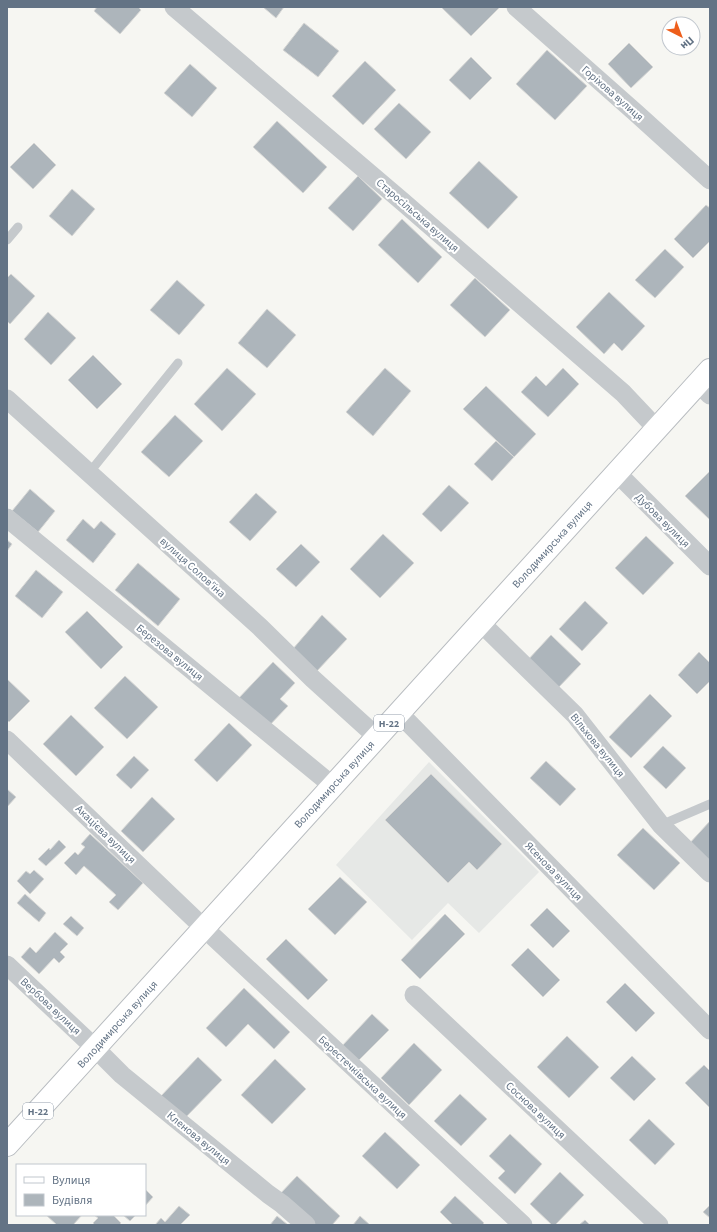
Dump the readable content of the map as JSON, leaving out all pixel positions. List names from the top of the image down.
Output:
{
  "streets": {
    "main road": ["Володимирська вулиця", "Н-22"],
    "street": [
      "Горіхова вулиця",
      "Старосільська вулиця",
      "Дубова вулиця",
      "вулиця Солов'їна",
      "Березова вулиця",
      "Вільхова вулиця",
      "Акацієва вулиця",
      "Ясенова вулиця",
      "Вербова вулиця",
      "Берестечківська вулиця",
      "Соснова вулиця",
      "Кленова вулиця"
    ]
  },
  "crossings": [
    ["Старосільська вулиця", "Володимирська вулиця"],
    ["Дубова вулиця", "Володимирська вулиця"],
    ["Володимирська вулиця", "вулиця Солов'їна"],
    ["Володимирська вулиця", "Березова вулиця"],
    ["Володимирська вулиця", "Вільхова вулиця"],
    ["Володимирська вулиця", "Акацієва вулиця"],
    ["Володимирська вулиця", "Ясенова вулиця"],
    ["Володимирська вулиця", "Вербова вулиця"],
    ["Володимирська вулиця", "Берестечківська вулиця"],
    ["Володимирська вулиця", "Кленова вулиця"],
    ["Акацієва вулиця", "Берестечківська вулиця"],
    ["Вербова вулиця", "Кленова вулиця"]
  ],
  "legend": ["Вулиця", "Будівля"],
  "north": "bottom right"
}
